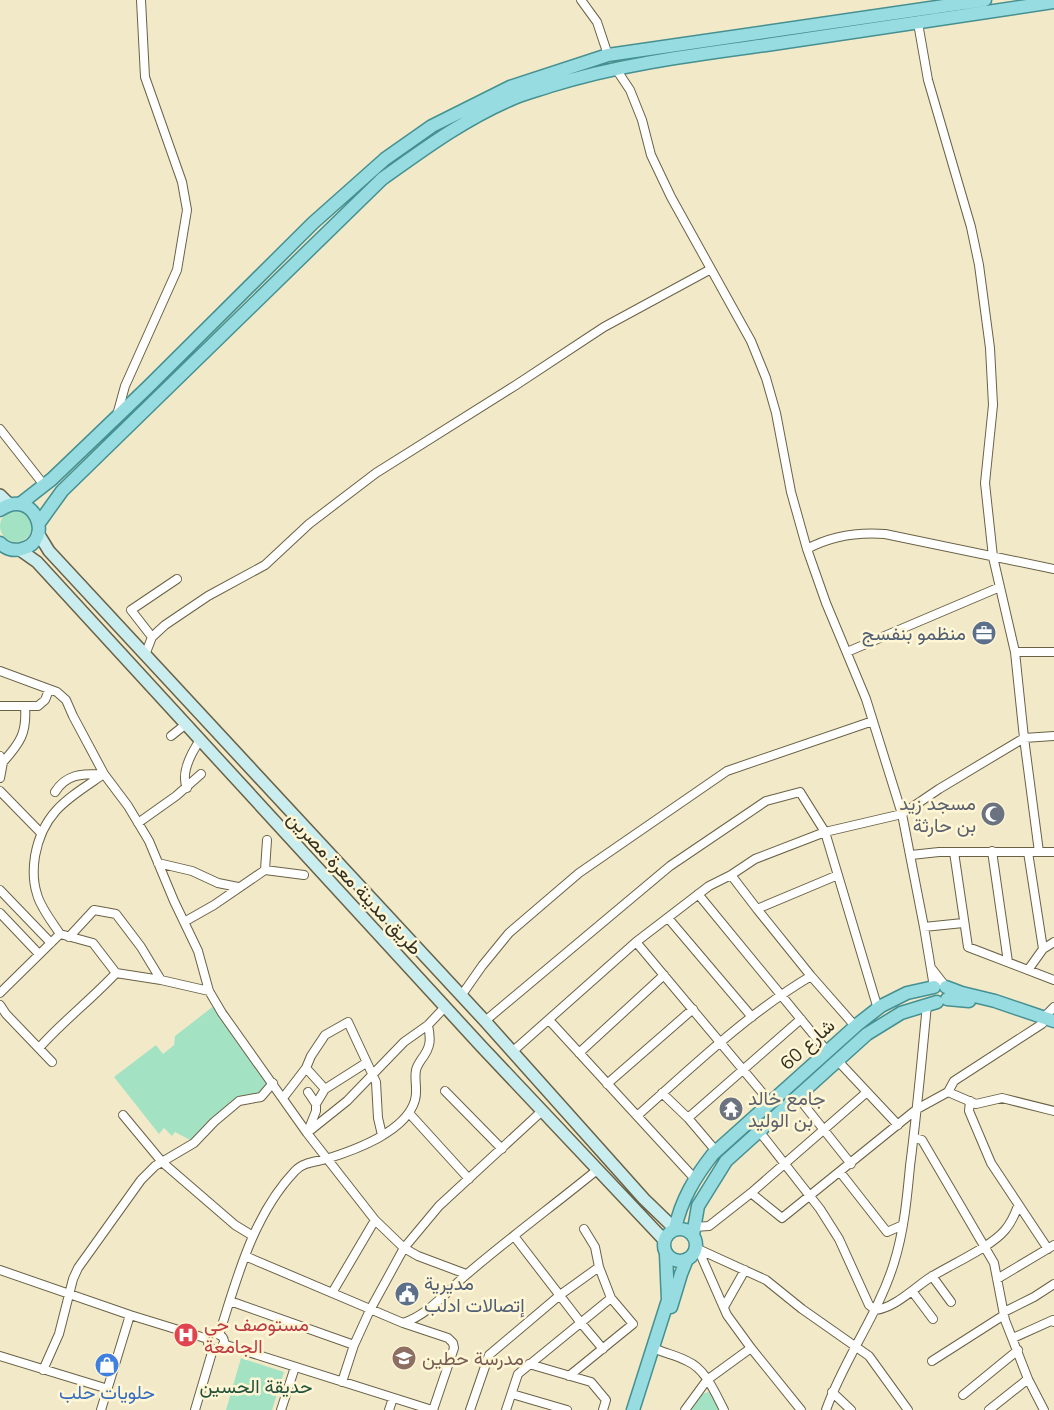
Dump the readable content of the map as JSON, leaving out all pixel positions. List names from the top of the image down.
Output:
{
  "streets": {
    "main road": ["طريق مدينة معرة مصرين", "شارع 60"]
  },
  "crossings": [
    ["طريق مدينة معرة مصرين", "شارع 60"]
  ],
  "parks": ["حديقة الحسين"],
  "places": {
    "office": ["منظمو بنفسج"],
    "mosque": ["مسجد زيد بن حارثة"],
    "temple": ["جامع خالد بن الوليد"],
    "public building": ["مديرية إتصالات ادلب"],
    "hospital": ["مستوصف حي الجامعة"],
    "school or university": ["مدرسة حطين"],
    "shop": ["حلويات حلب"]
  }
}
